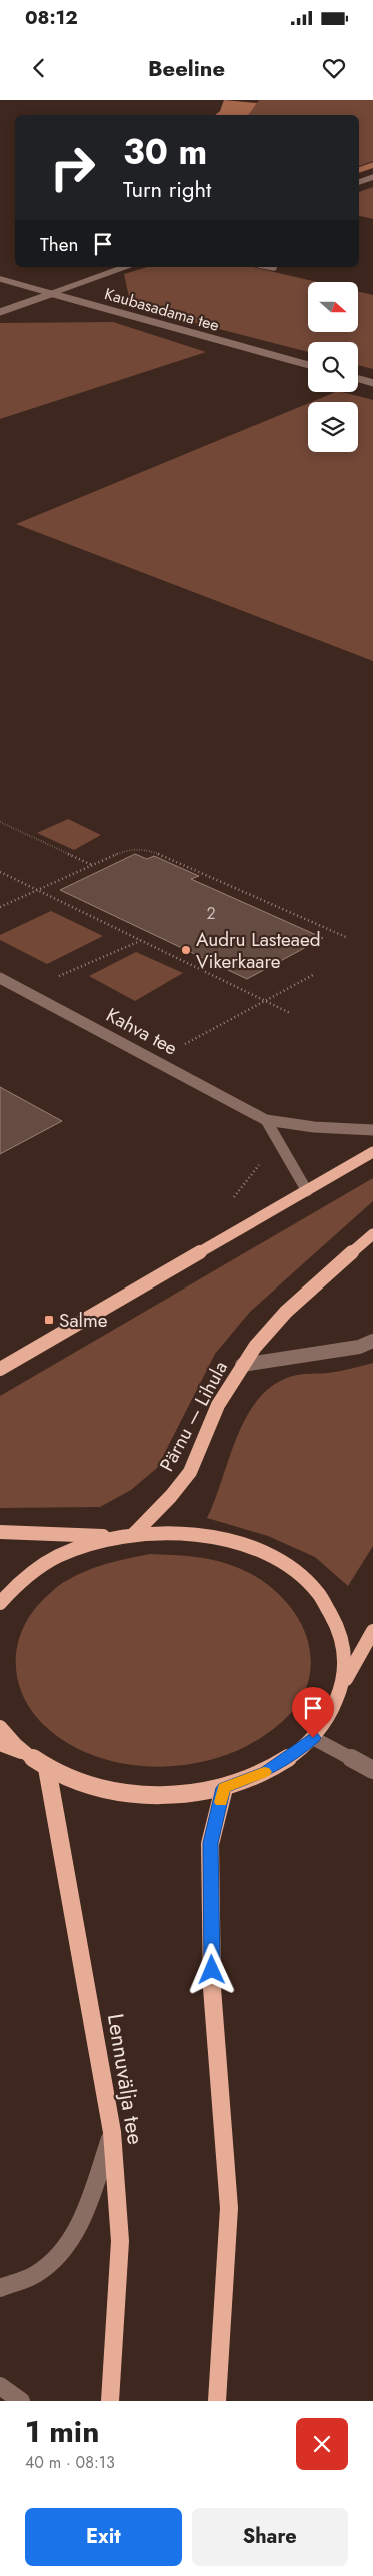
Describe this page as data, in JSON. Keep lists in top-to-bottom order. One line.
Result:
{"streets":{"main road":["Pärnu — Lihula","Lennuvälja tee"],"street":["Kaubasadama tee","Kahva tee"]},"places":{"other":["Audru Lasteaed Vikerkaare"],"transit":["Salme"]},"house_numbers":["2"],"north":"right","page":{"status":"08:12","header":"Beeline","turn":["30 m","Turn right"],"then":"Then","heading":["1 min","40 m · 08:13"],"buttons":["Exit","Share"]}}
